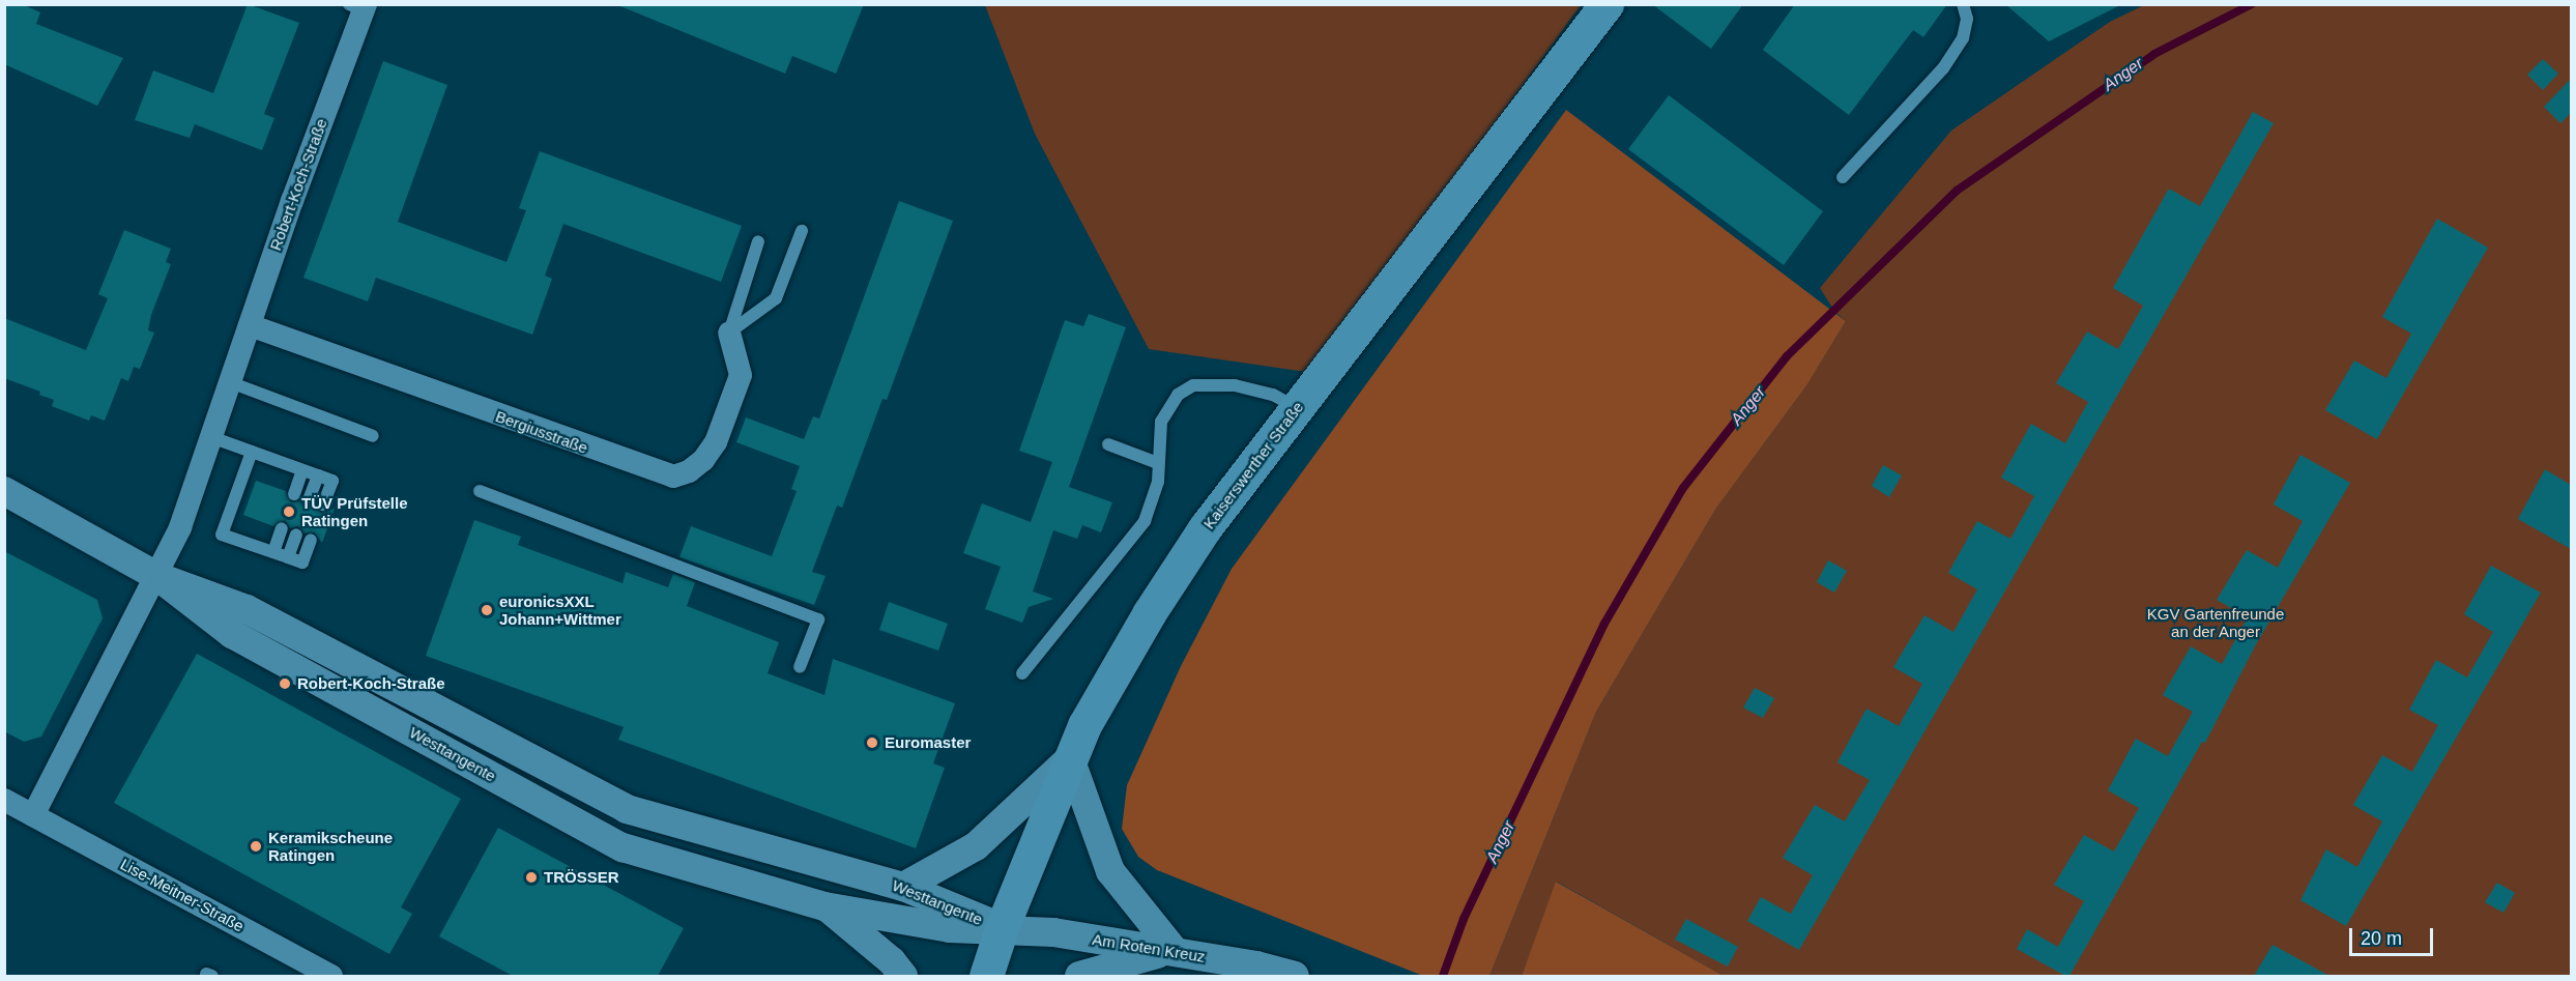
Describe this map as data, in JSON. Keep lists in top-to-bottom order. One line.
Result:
{"streets":{"main road":["Kaiserswerther Straße"],"street":["Robert-Koch-Straße","Bergiusstraße","Westtangente","Lise-Meitner-Straße","Am Roten Kreuz"]},"crossings":[["Robert-Koch-Straße","Bergiusstraße"],["Robert-Koch-Straße","Westtangente"],["Kaiserswerther Straße","Westtangente"],["Kaiserswerther Straße","Am Roten Kreuz"],["Westtangente","Am Roten Kreuz"]],"water":["Anger"],"parks":["KGV Gartenfreunde an der Anger"],"places":["TÜV Prüfstelle Ratingen","euronicsXXL Johann+Wittmer","Robert-Koch-Straße","Euromaster","Keramikscheune Ratingen","TRÖSSER"],"scale_bar":"20 m"}
